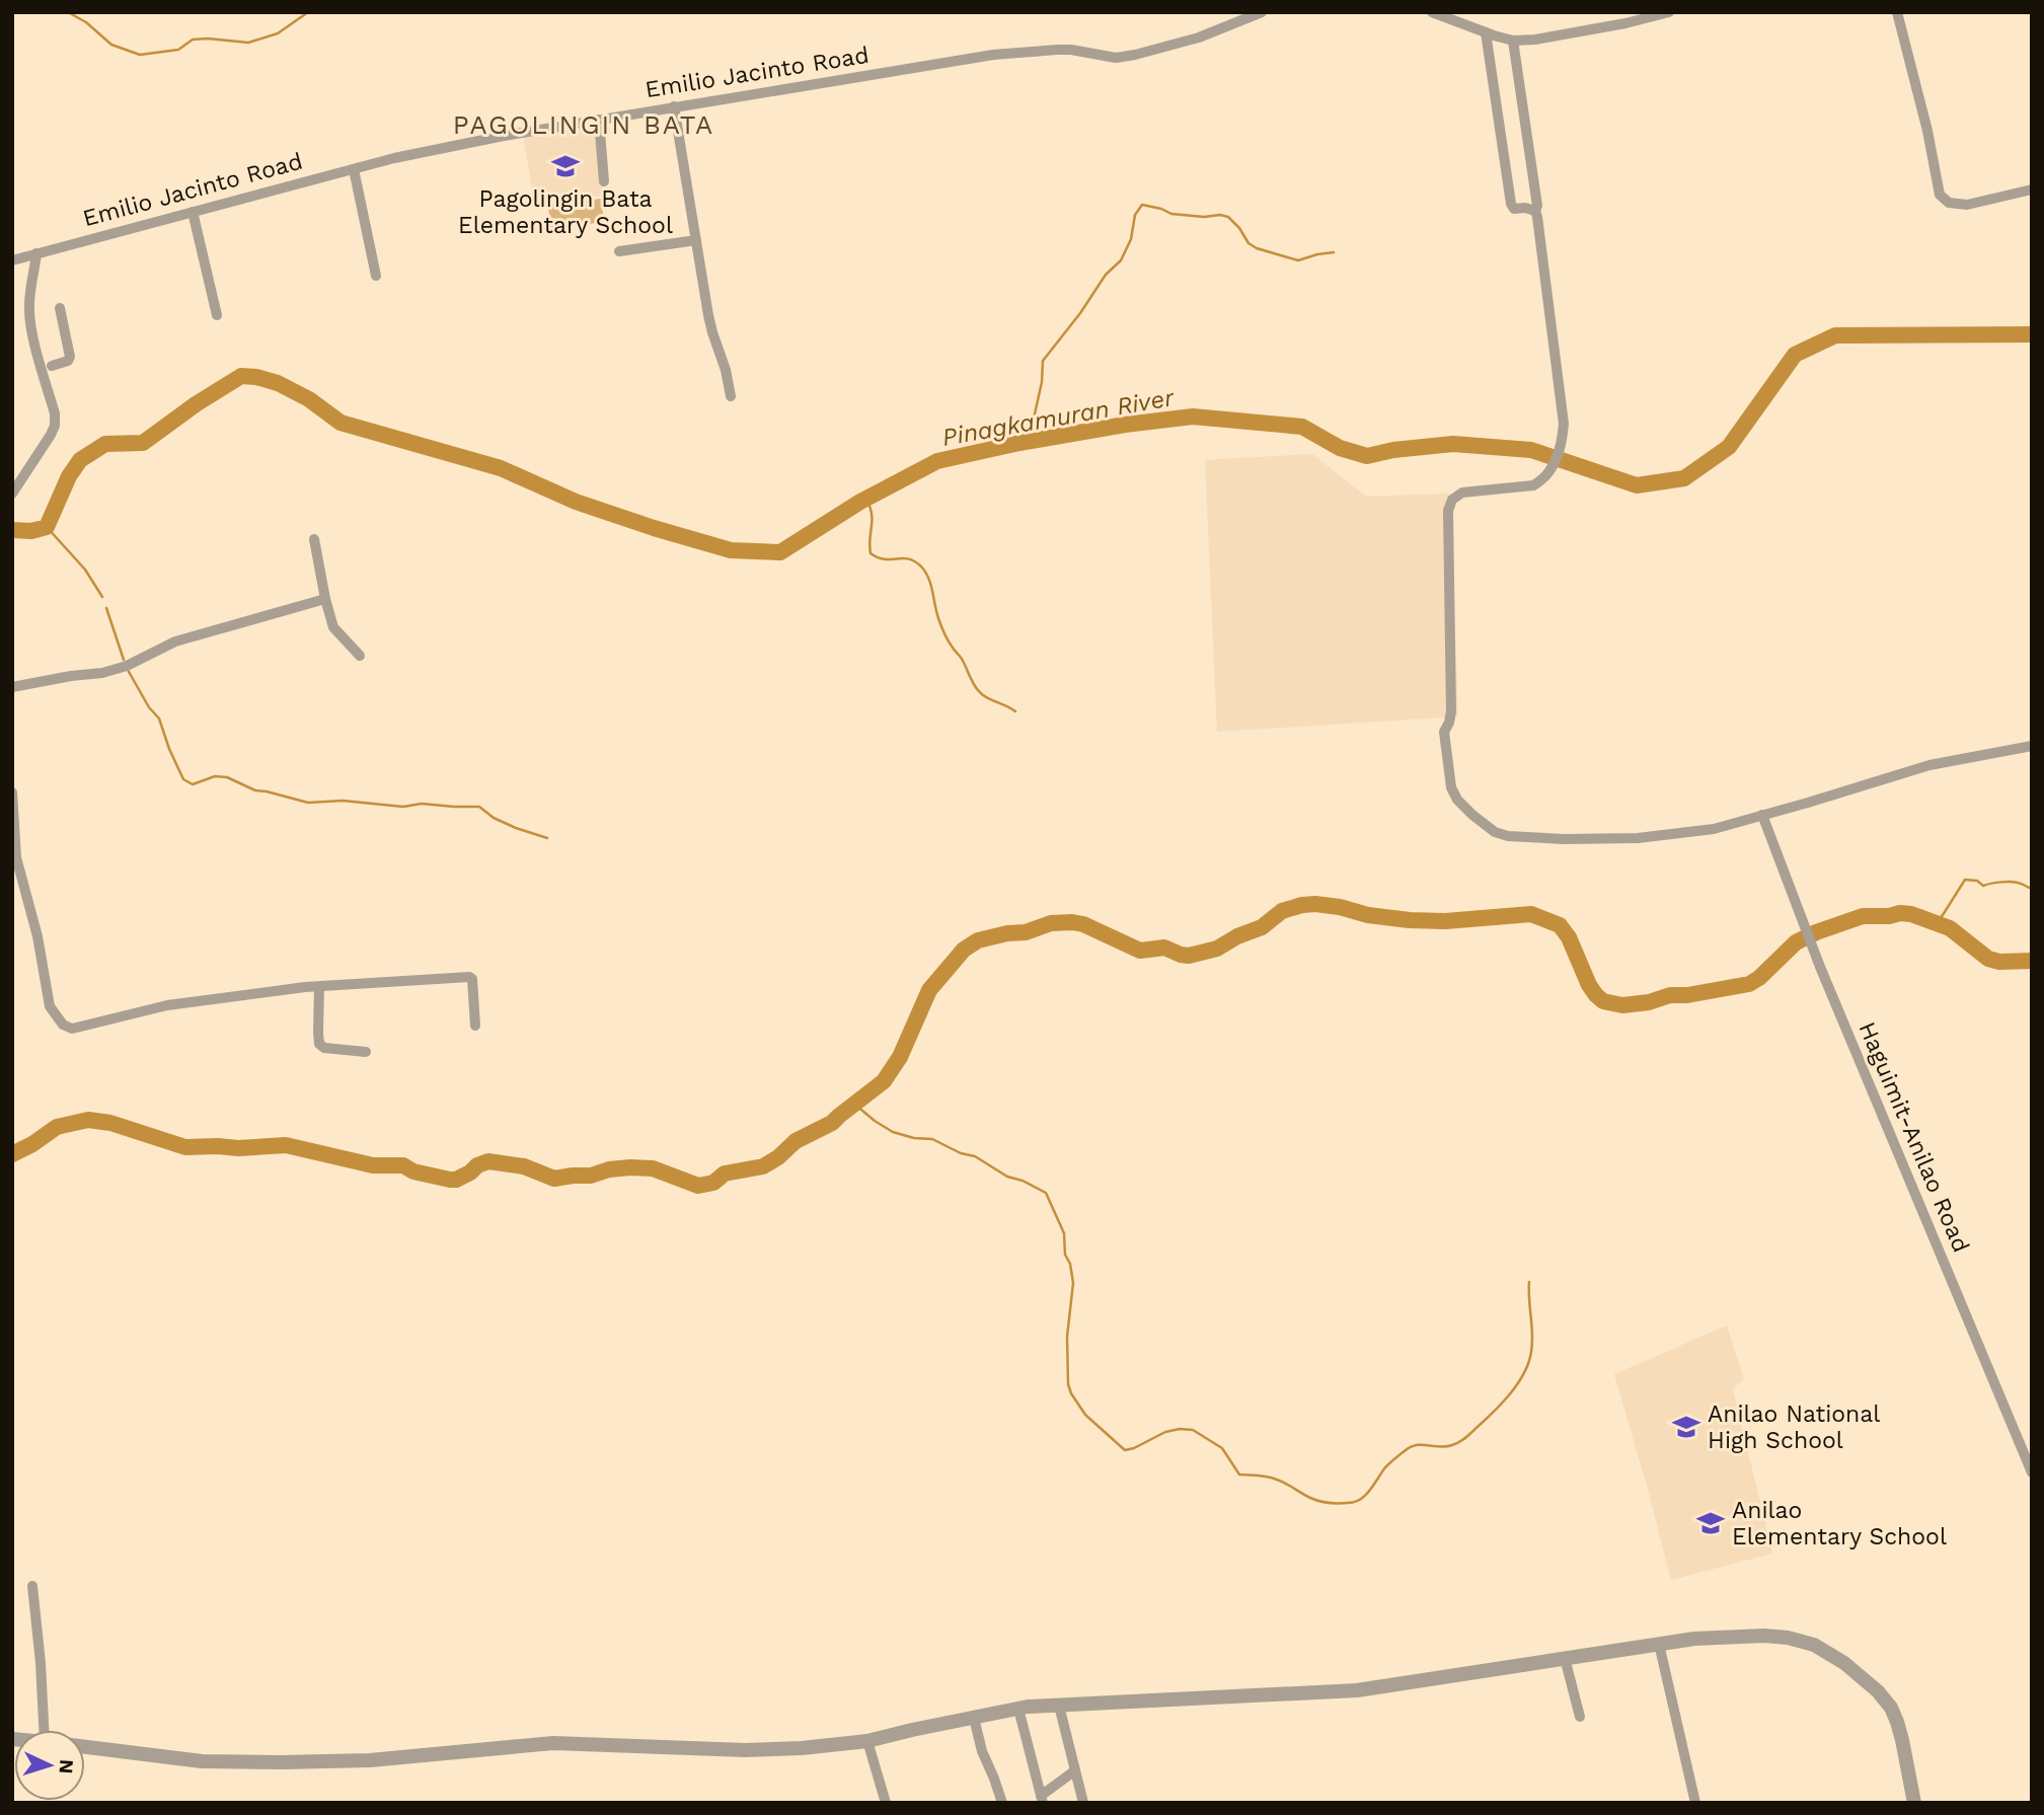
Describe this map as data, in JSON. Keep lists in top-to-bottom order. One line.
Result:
{"streets":{"street":["Emilio Jacinto Road","Haguimit-Anilao Road"]},"districts":["PAGOLINGIN BATA"],"water":["Pinagkamuran River"],"places":{"school or university":["Pagolingin Bata Elementary School","Anilao National High School","Anilao Elementary School"]},"north":"right"}
